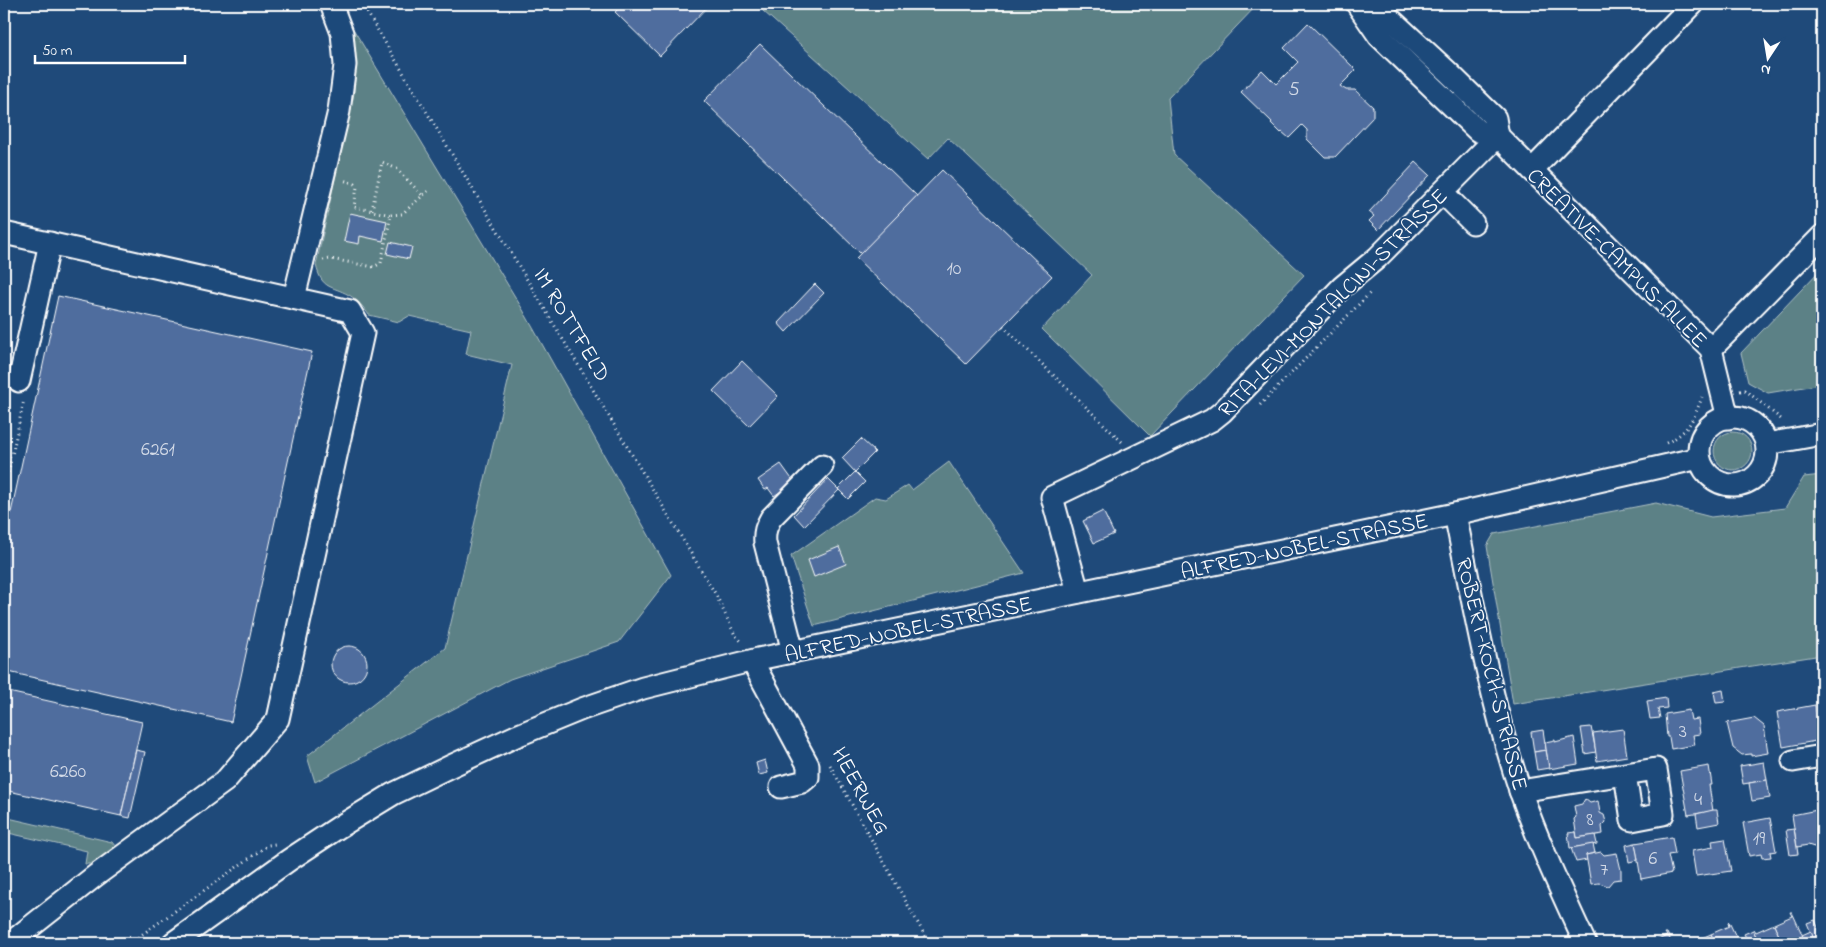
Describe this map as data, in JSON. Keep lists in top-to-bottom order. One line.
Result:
{"streets":{"street":["CREATIVE-CAMPUS-ALLEE","RITA-LEVI-MONTALCINI-STRASSE","ALFRED-NOBEL-STRASSE","ROBERT-KOCH-STRASSE"],"path":["IM ROTTFELD","HEERWEG"]},"crossings":[["CREATIVE-CAMPUS-ALLEE","RITA-LEVI-MONTALCINI-STRASSE"],["CREATIVE-CAMPUS-ALLEE","ALFRED-NOBEL-STRASSE"],["RITA-LEVI-MONTALCINI-STRASSE","ALFRED-NOBEL-STRASSE"],["IM ROTTFELD","ALFRED-NOBEL-STRASSE"],["ALFRED-NOBEL-STRASSE","ROBERT-KOCH-STRASSE"]],"house_numbers":["5","10","6261","3","6260","4","8","19","6","7"],"scale_bar":"50 m","north":"bottom"}
